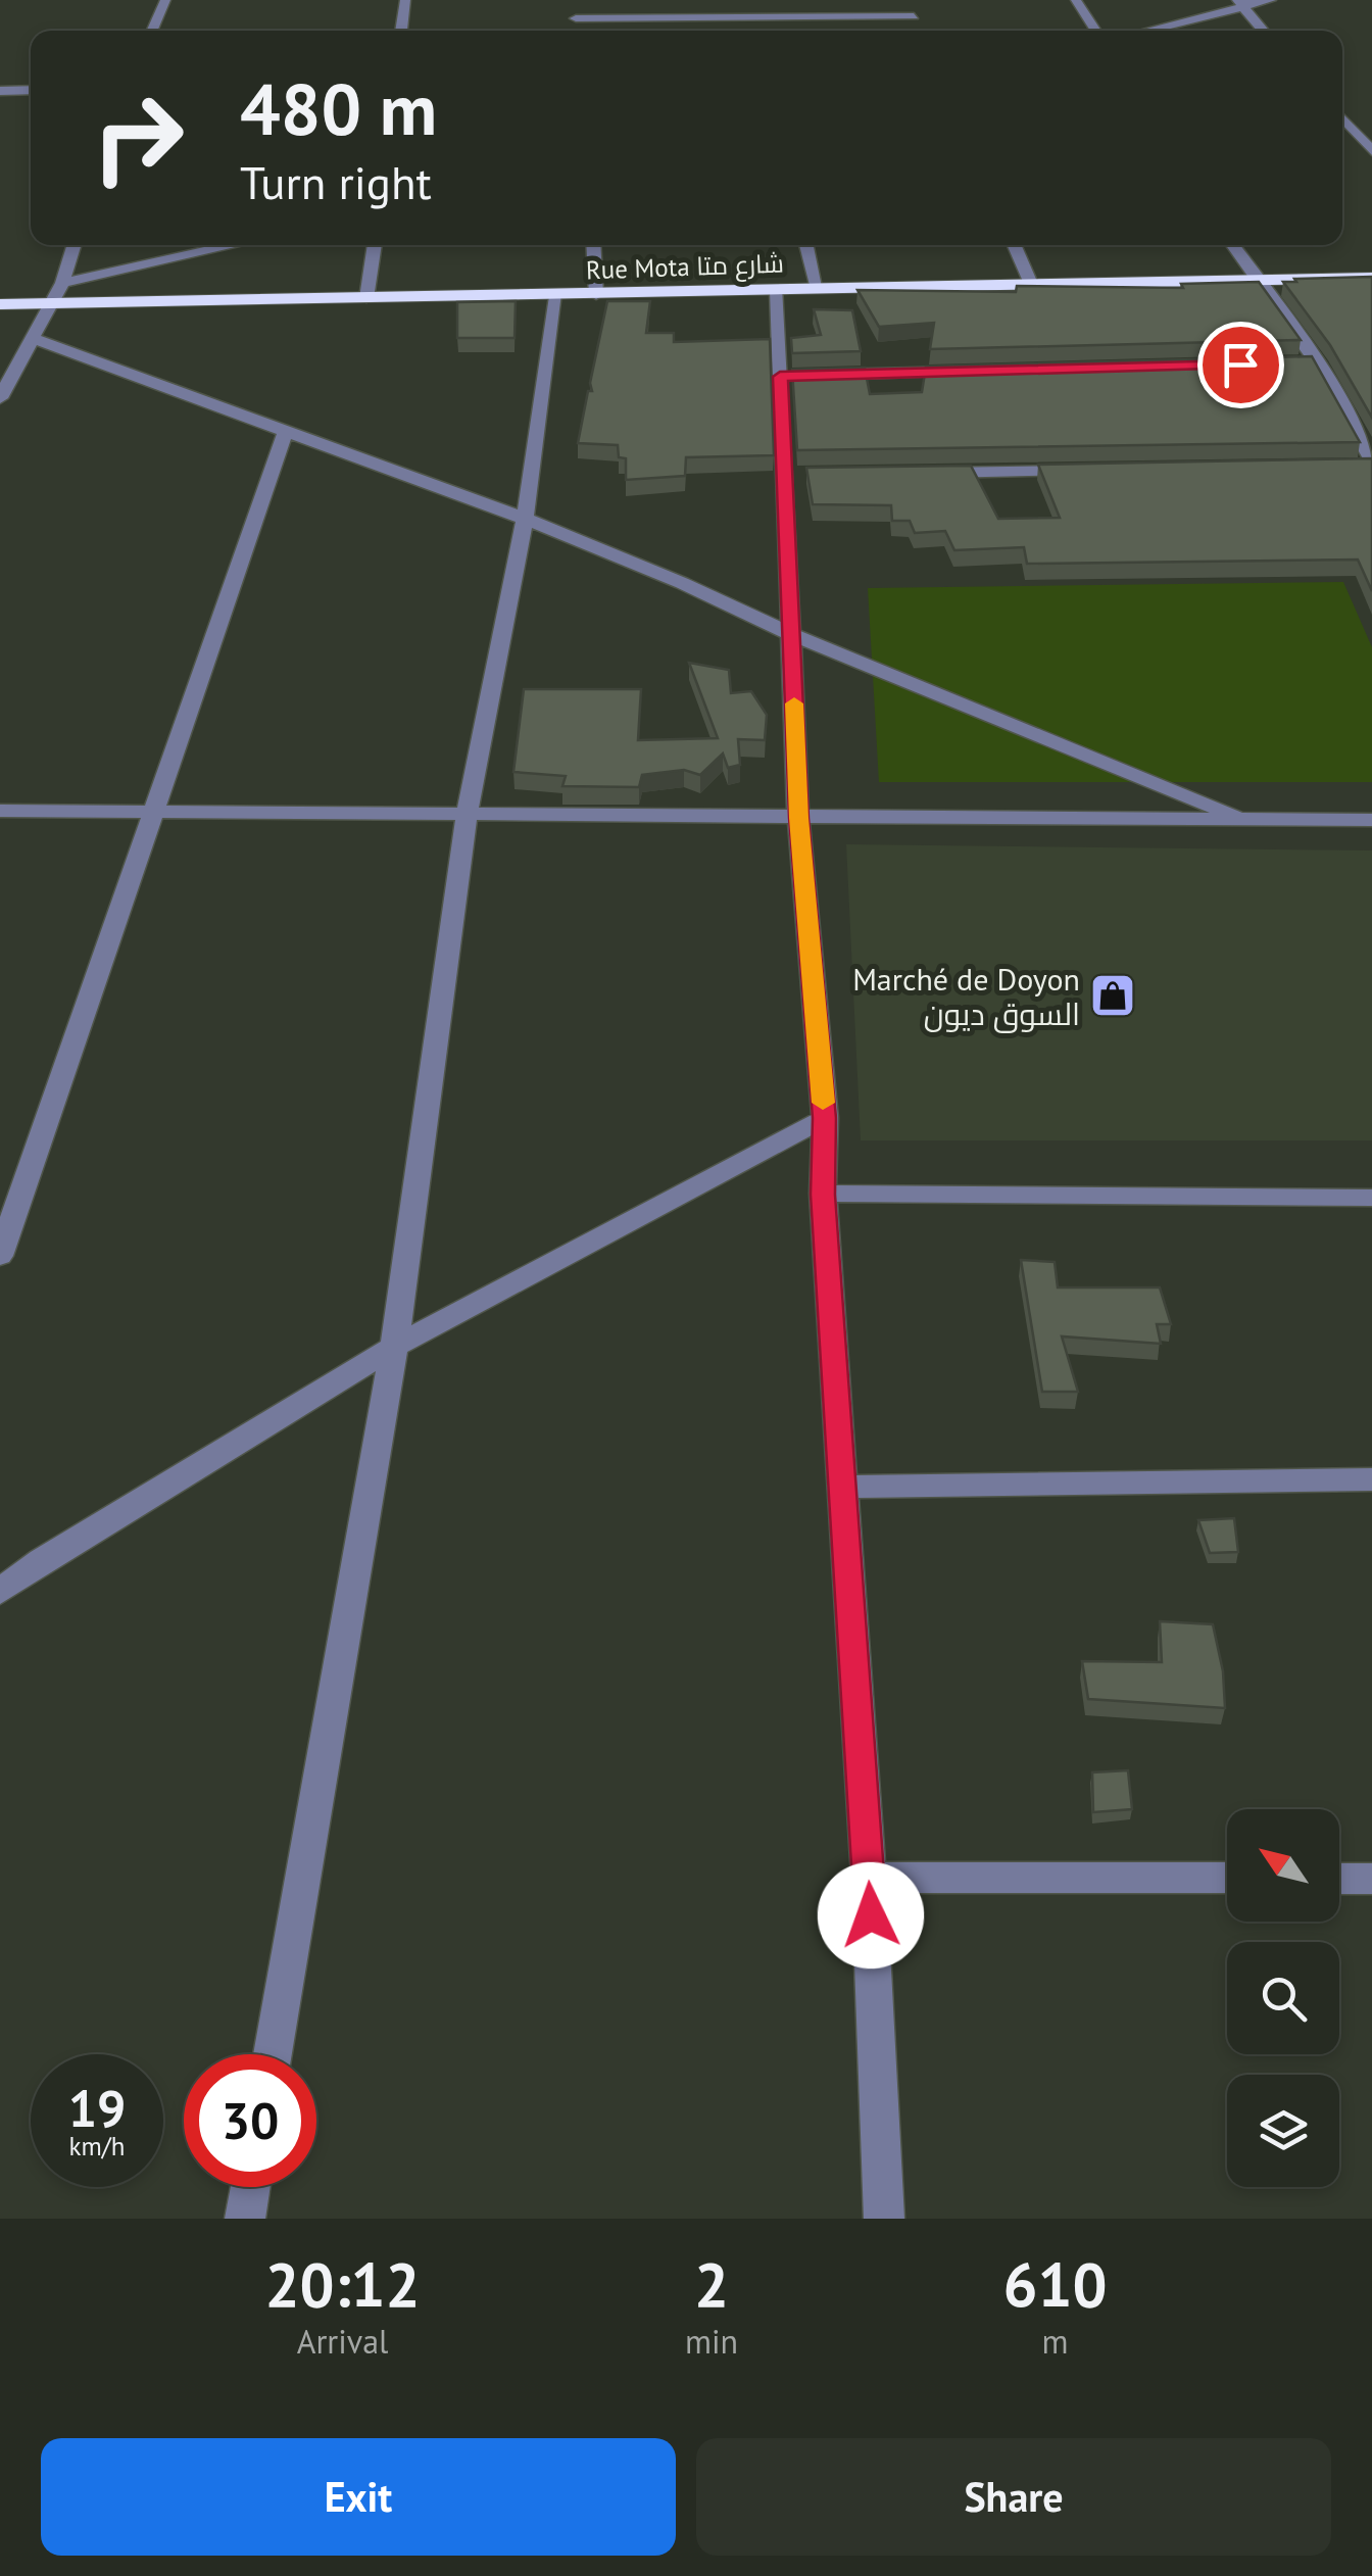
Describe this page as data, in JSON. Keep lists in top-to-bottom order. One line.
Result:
{"streets":{"highway":["Rue Mota شارع متا"]},"places":{"shop":["Marché de Doyon السوق ديون"]},"north":"top left","page":{"turn":["480 m","Turn right"],"speed":"19 km/h","limit":"30","eta":["20:12","Arrival","2","min","610","m"],"buttons":["Exit","Share"]}}
